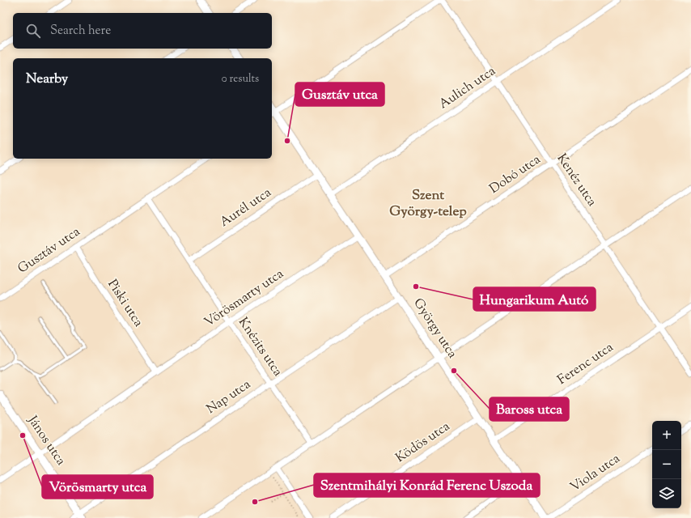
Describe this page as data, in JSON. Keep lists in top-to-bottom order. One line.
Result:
{"streets":{"street":["Aulich utca","Dobó utca","Kenéz utca","Aurél utca","Gusztáv utca","Vörösmarty utca","Piski utca","György utca","Knézits utca","Ferenc utca","Nap utca","János utca","Ködös utca","Viola utca"]},"crossings":[["Aulich utca","Kenéz utca"],["Aulich utca","György utca"],["Dobó utca","Kenéz utca"],["Dobó utca","György utca"],["Kenéz utca","Ferenc utca"],["Aurél utca","György utca"],["Aurél utca","Knézits utca"],["Gusztáv utca","Piski utca"],["Gusztáv utca","Knézits utca"],["Vörösmarty utca","Piski utca"],["Vörösmarty utca","György utca"],["Vörösmarty utca","Knézits utca"],["Vörösmarty utca","János utca"],["György utca","Ferenc utca"],["György utca","Nap utca"],["György utca","Ködös utca"],["Knézits utca","Nap utca"],["Nap utca","János utca"]],"districts":["Szent György-telep"],"places":["Gusztáv utca","Hungarikum Autó","Baross utca","Vörösmarty utca","Szentmihályi Konrád Ferenc Uszoda"],"page":{"search":"Search here","heading":["Nearby","0 results"],"map_buttons":["+","−"]}}
